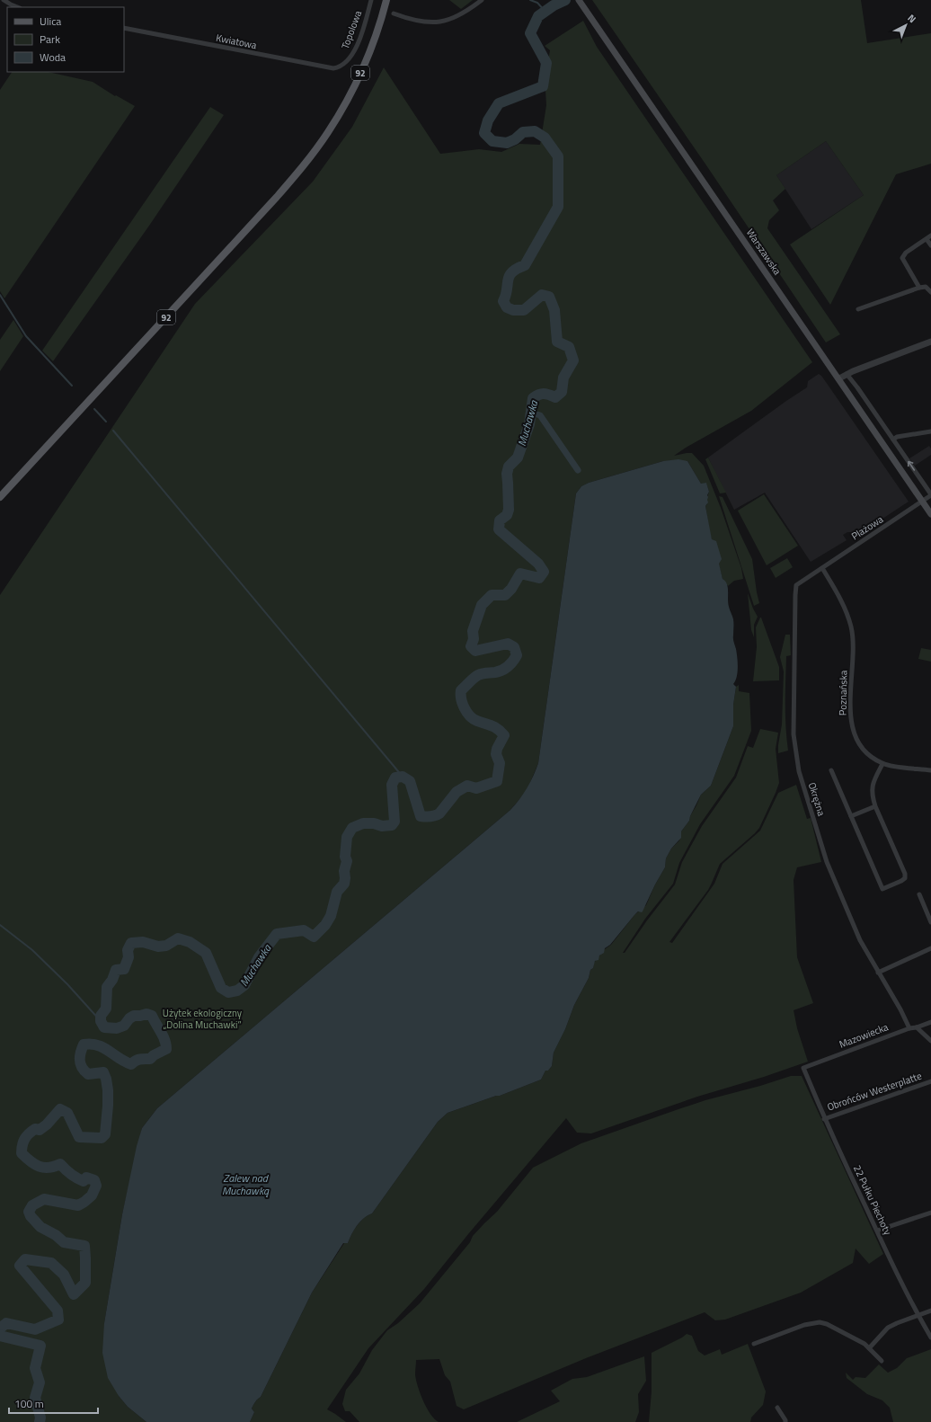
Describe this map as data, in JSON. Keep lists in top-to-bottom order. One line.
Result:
{"streets":{"main road":["92","Warszawska"],"street":["Topolowa","Kwiatowa","Plażowa","Poznańska","Okrężna","Mazowiecka","Obrońców Westerplatte","22 Pułku Piechoty"]},"crossings":[["Topolowa","Kwiatowa"],["Warszawska","Plażowa"],["Plażowa","Poznańska"],["Plażowa","Okrężna"],["Poznańska","Okrężna"],["Okrężna","Mazowiecka"],["Mazowiecka","22 Pułku Piechoty"],["Obrońców Westerplatte","22 Pułku Piechoty"]],"water":["Muchawka","Zalew nad Muchawką"],"parks":["Użytek ekologiczny „Dolina Muchawki”"],"legend":["Ulica","Park","Woda"],"scale_bar":"100 m","north":"top right"}
